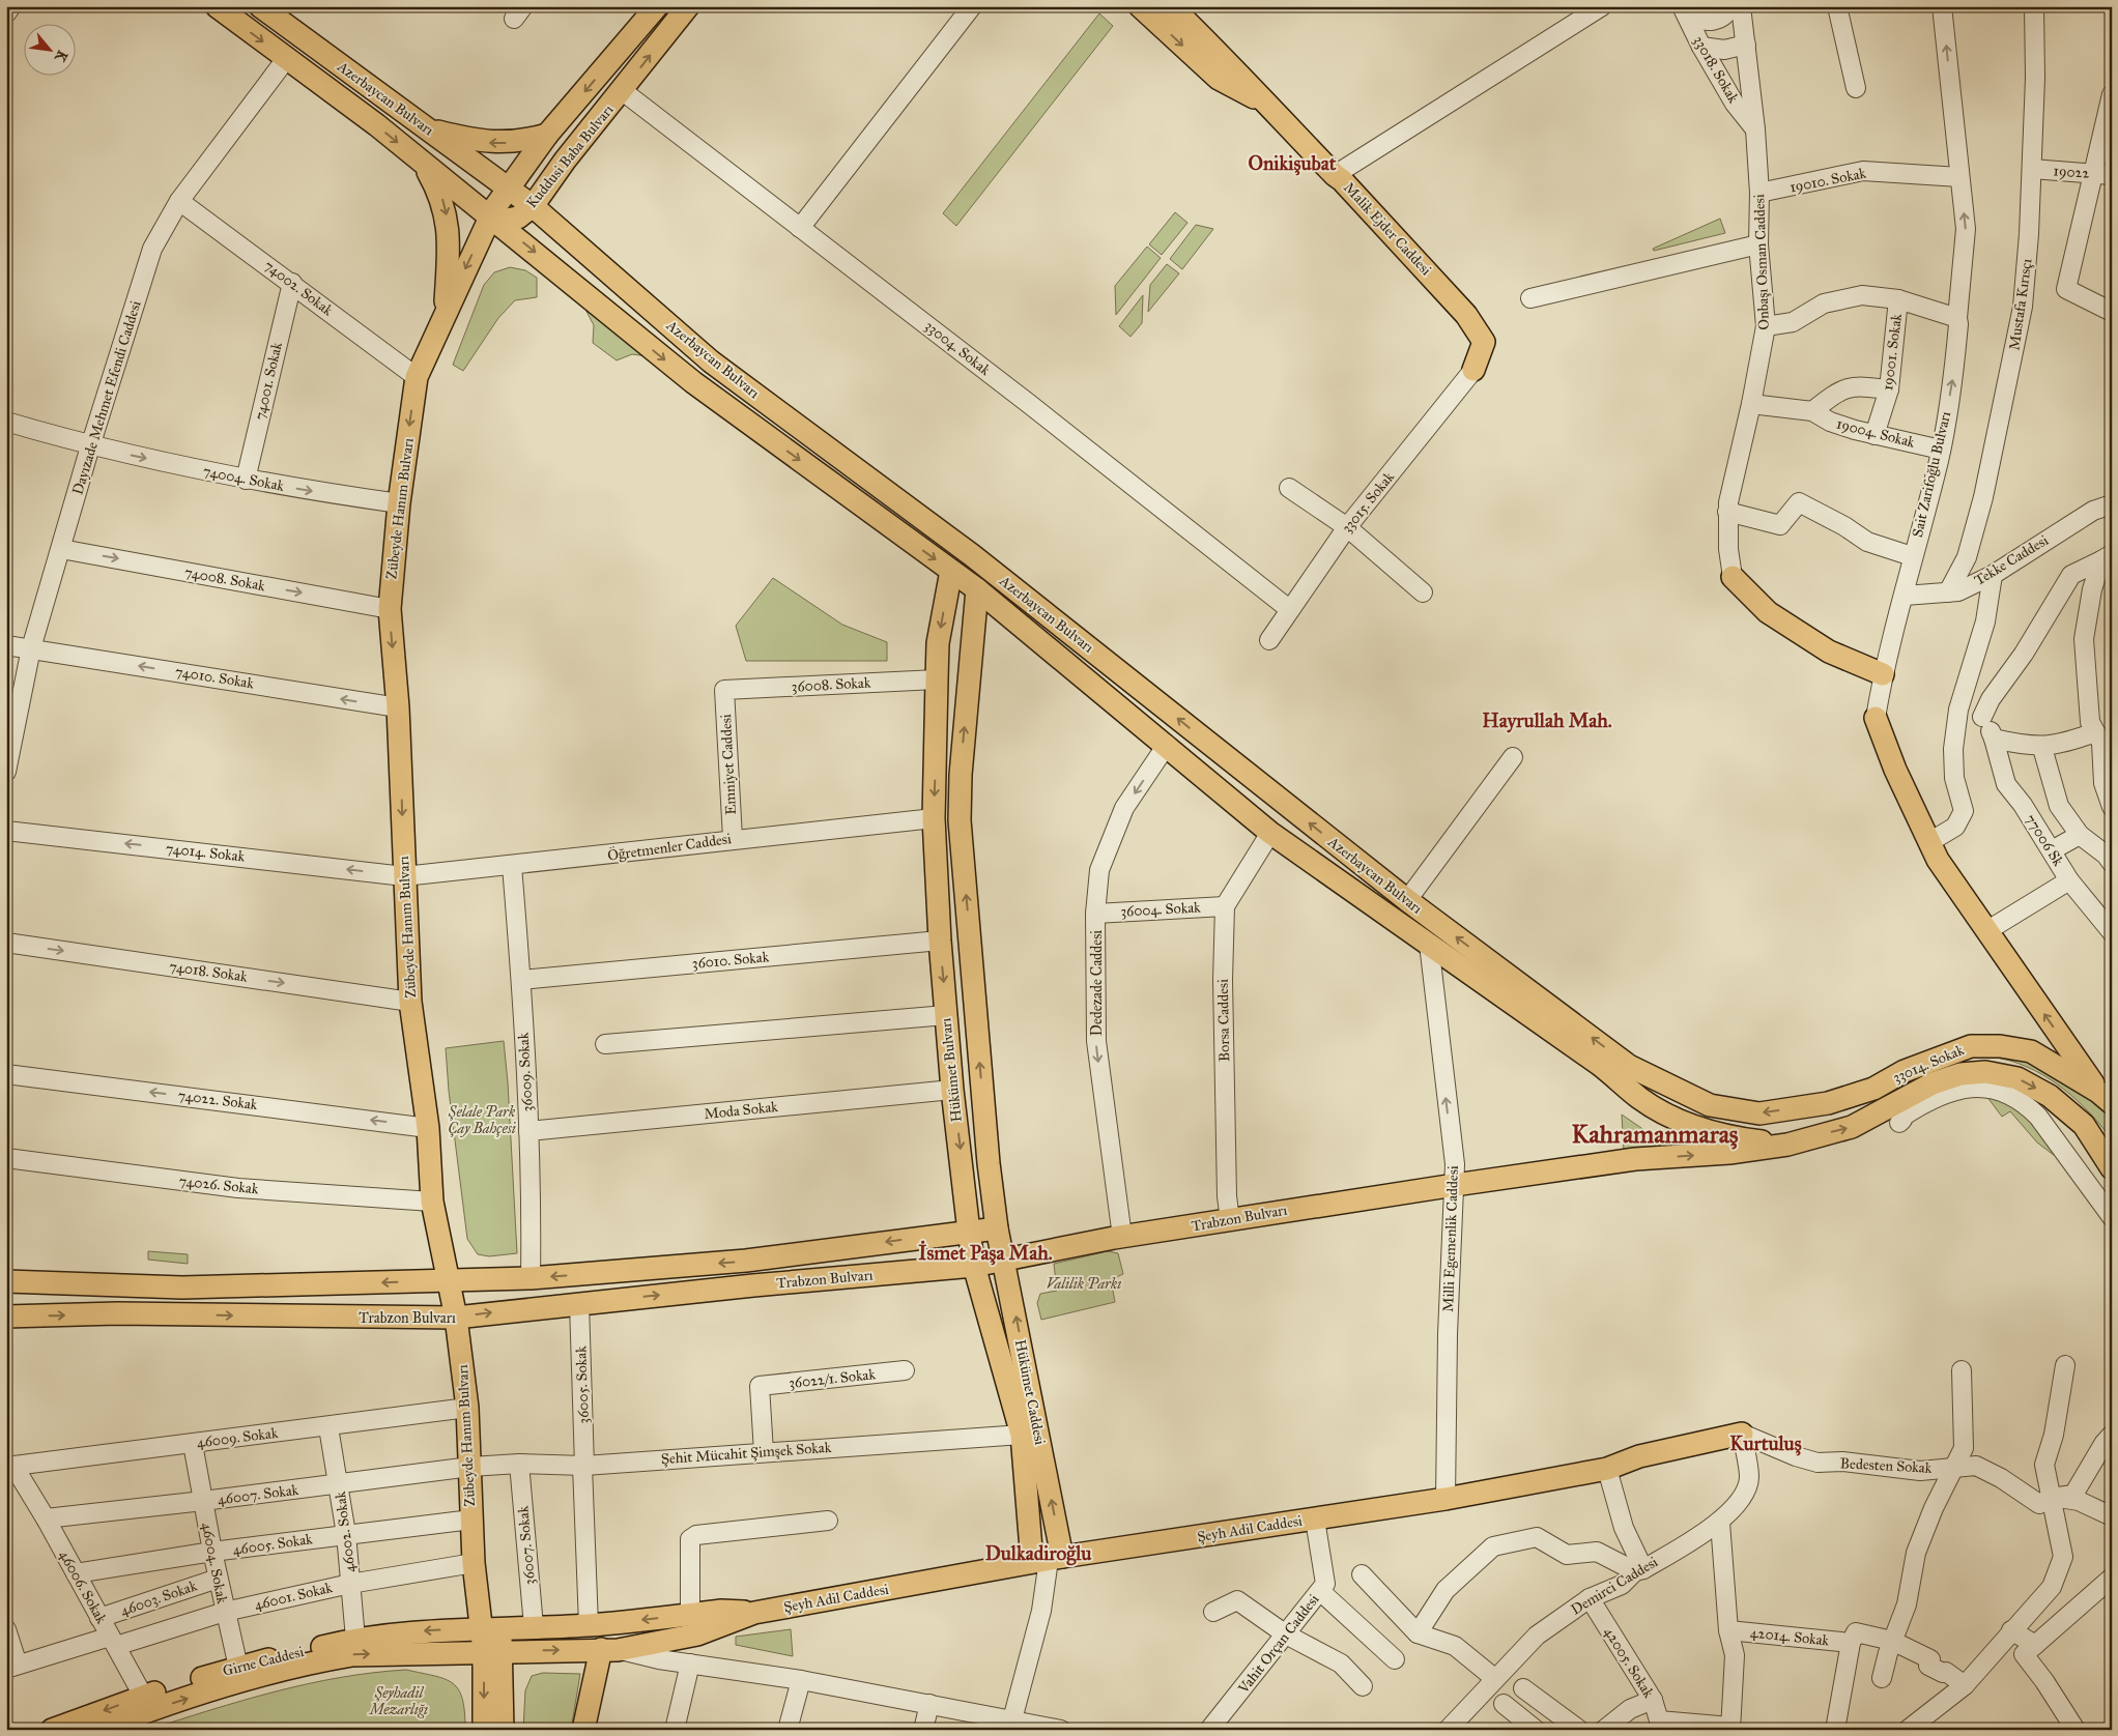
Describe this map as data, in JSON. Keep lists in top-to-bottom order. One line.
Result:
{"streets":{"main road":["Azerbaycan Bulvarı","Kuddusi Baba Bulvarı","Malik Ejder Caddesi","Sait Zarifoğlu Bulvarı","Zübeyde Hanım Bulvarı","33014. Sokak","Hükümet Bulvarı","Trabzon Bulvarı","Hükümet Caddesi","Şeyh Adil Caddesi","Girne Caddesi"],"street":["33018. Sokak","19022","19010. Sokak","Onbaşı Osman Caddesi","74002. Sokak","Mustafa Kırısçı","33004. Sokak","19001. Sokak","74001. Sokak","Dayızade Mehmet Efendi Caddesi","19004. Sokak","74004. Sokak","33015. Sokak","Tekke Caddesi","74008. Sokak","74010. Sokak","36008. Sokak","Emniyet Caddesi","77006 Sk","Öğretmenler Caddesi","74014. Sokak","36004. Sokak","36010. Sokak","74018. Sokak","Dedezade Caddesi","Borsa Caddesi","36009. Sokak","74022. Sokak","Moda Sokak","74026. Sokak","Milli Egemenlik Caddesi","36022/1. Sokak","36005. Sokak","46009. Sokak","Şehit Mücahit Şimşek Sokak","Bedesten Sokak","46007. Sokak","46002. Sokak","46005. Sokak","36007. Sokak","46004. Sokak","Demirci Caddesi","46006. Sokak","46001. Sokak","46003. Sokak","42014. Sokak","Vahit Orçan Caddesi","42005. Sokak"]},"crossings":[["33018. Sokak","Onbaşı Osman Caddesi"],["Azerbaycan Bulvarı","Kuddusi Baba Bulvarı"],["Azerbaycan Bulvarı","Dayızade Mehmet Efendi Caddesi"],["Azerbaycan Bulvarı","Zübeyde Hanım Bulvarı"],["Azerbaycan Bulvarı","Dedezade Caddesi"],["Azerbaycan Bulvarı","33014. Sokak"],["Azerbaycan Bulvarı","Hükümet Bulvarı"],["Azerbaycan Bulvarı","Trabzon Bulvarı"],["Azerbaycan Bulvarı","Milli Egemenlik Caddesi"],["Kuddusi Baba Bulvarı","33004. Sokak"],["Kuddusi Baba Bulvarı","Zübeyde Hanım Bulvarı"],["19022","Mustafa Kırısçı"],["19010. Sokak","Onbaşı Osman Caddesi"],["19010. Sokak","Sait Zarifoğlu Bulvarı"],["Malik Ejder Caddesi","33015. Sokak"],["74002. Sokak","74001. Sokak"],["74002. Sokak","Dayızade Mehmet Efendi Caddesi"],["74002. Sokak","Zübeyde Hanım Bulvarı"],["Mustafa Kırısçı","Tekke Caddesi"],["33004. Sokak","33015. Sokak"],["19001. Sokak","19004. Sokak"],["74001. Sokak","74004. Sokak"],["Dayızade Mehmet Efendi Caddesi","74004. Sokak"],["Dayızade Mehmet Efendi Caddesi","74008. Sokak"],["Dayızade Mehmet Efendi Caddesi","74010. Sokak"],["19004. Sokak","Sait Zarifoğlu Bulvarı"],["Sait Zarifoğlu Bulvarı","Tekke Caddesi"],["Sait Zarifoğlu Bulvarı","33014. Sokak"],["74004. Sokak","Zübeyde Hanım Bulvarı"],["Zübeyde Hanım Bulvarı","74008. Sokak"],["Zübeyde Hanım Bulvarı","74010. Sokak"],["Zübeyde Hanım Bulvarı","Öğretmenler Caddesi"],["Zübeyde Hanım Bulvarı","74014. Sokak"],["Zübeyde Hanım Bulvarı","74018. Sokak"],["Zübeyde Hanım Bulvarı","74022. Sokak"],["Zübeyde Hanım Bulvarı","74026. Sokak"],["Zübeyde Hanım Bulvarı","Trabzon Bulvarı"],["Zübeyde Hanım Bulvarı","46009. Sokak"],["Zübeyde Hanım Bulvarı","Şehit Mücahit Şimşek Sokak"],["Zübeyde Hanım Bulvarı","46007. Sokak"],["Zübeyde Hanım Bulvarı","Şeyh Adil Caddesi"],["Zübeyde Hanım Bulvarı","46005. Sokak"],["Zübeyde Hanım Bulvarı","46001. Sokak"],["Zübeyde Hanım Bulvarı","Girne Caddesi"],["36008. Sokak","Emniyet Caddesi"],["36008. Sokak","Hükümet Bulvarı"],["Emniyet Caddesi","Öğretmenler Caddesi"],["Öğretmenler Caddesi","74014. Sokak"],["Öğretmenler Caddesi","Hükümet Bulvarı"],["Öğretmenler Caddesi","36009. Sokak"],["36004. Sokak","Dedezade Caddesi"],["36004. Sokak","Borsa Caddesi"],["36010. Sokak","Hükümet Bulvarı"],["36010. Sokak","36009. Sokak"],["Dedezade Caddesi","Trabzon Bulvarı"],["Borsa Caddesi","Trabzon Bulvarı"],["Hükümet Bulvarı","Moda Sokak"],["Hükümet Bulvarı","Trabzon Bulvarı"],["Hükümet Bulvarı","Hükümet Caddesi"],["Hükümet Bulvarı","Şehit Mücahit Şimşek Sokak"],["Hükümet Bulvarı","Şeyh Adil Caddesi"],["36009. Sokak","Moda Sokak"],["36009. Sokak","Trabzon Bulvarı"],["Trabzon Bulvarı","Milli Egemenlik Caddesi"],["Trabzon Bulvarı","36005. Sokak"],["Trabzon Bulvarı","Hükümet Caddesi"],["Milli Egemenlik Caddesi","Şeyh Adil Caddesi"],["36022/1. Sokak","Şehit Mücahit Şimşek Sokak"],["36005. Sokak","Şehit Mücahit Şimşek Sokak"],["36005. Sokak","Şeyh Adil Caddesi"],["Hükümet Caddesi","Şeyh Adil Caddesi"],["46009. Sokak","46002. Sokak"],["46009. Sokak","46004. Sokak"],["46009. Sokak","46006. Sokak"],["Şehit Mücahit Şimşek Sokak","46007. Sokak"],["Şehit Mücahit Şimşek Sokak","36007. Sokak"],["Bedesten Sokak","Şeyh Adil Caddesi"],["Bedesten Sokak","Demirci Caddesi"],["46007. Sokak","46002. Sokak"],["46007. Sokak","46004. Sokak"],["46007. Sokak","46006. Sokak"],["Şeyh Adil Caddesi","36007. Sokak"],["Şeyh Adil Caddesi","Demirci Caddesi"],["Şeyh Adil Caddesi","Vahit Orçan Caddesi"],["Şeyh Adil Caddesi","Girne Caddesi"],["46002. Sokak","46005. Sokak"],["46002. Sokak","46001. Sokak"],["46002. Sokak","Girne Caddesi"],["46005. Sokak","46004. Sokak"],["46005. Sokak","46006. Sokak"],["46004. Sokak","46001. Sokak"],["46004. Sokak","46003. Sokak"],["46004. Sokak","Girne Caddesi"],["Demirci Caddesi","42005. Sokak"],["46006. Sokak","46001. Sokak"],["46006. Sokak","46003. Sokak"],["46006. Sokak","Girne Caddesi"]],"one_way":["Sait Zarifoğlu Bulvarı","74004. Sokak","74008. Sokak","74010. Sokak","74014. Sokak","74018. Sokak","Dedezade Caddesi","74022. Sokak","Milli Egemenlik Caddesi","Hükümet Caddesi"],"districts":["Onikişubat","Hayrullah Mah.","Kahramanmaraş","İsmet Paşa Mah.","Kurtuluş","Dulkadiroğlu"],"parks":["Şelale Park Çay Bahçesi","Valilik Parkı","Şeyhadil Mezarlığı"],"north":"bottom right"}
